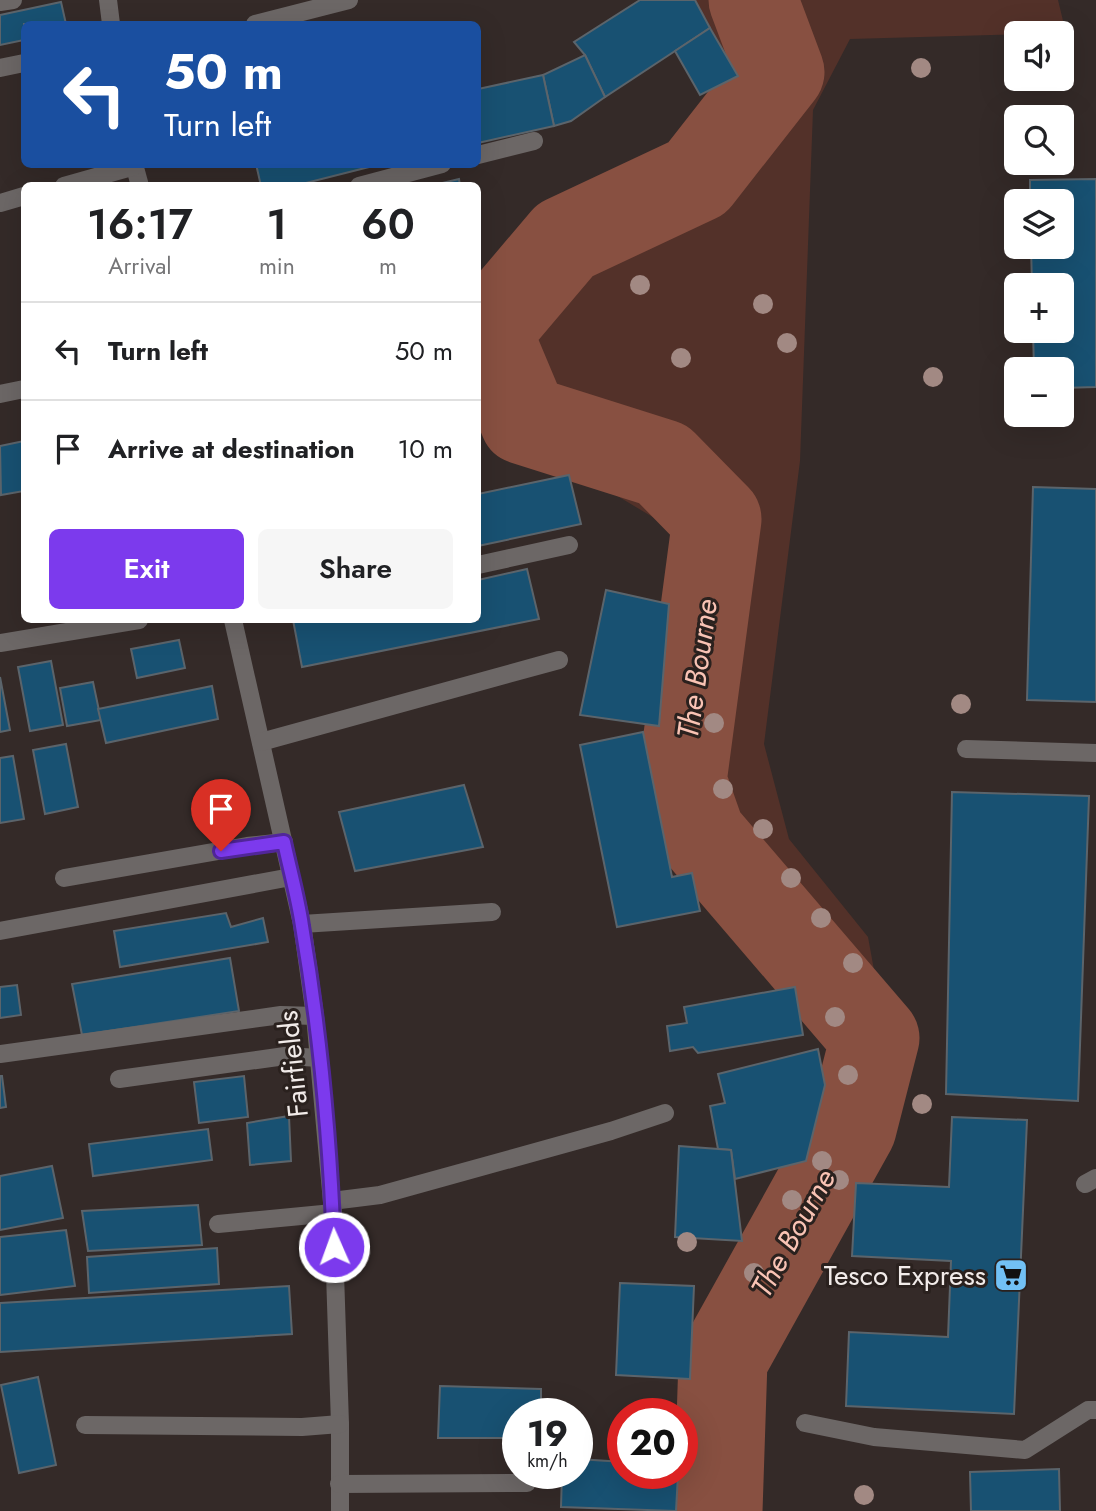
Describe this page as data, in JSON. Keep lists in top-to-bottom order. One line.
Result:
{"streets":{"lane":["Fairfields"]},"water":["The Bourne"],"places":{"supermarket":["Tesco Express"]},"page":{"map_buttons":["+","−"],"turn":["50 m","Turn left"],"eta":["16:17","Arrival","1","min","60","m"],"list":[{"name":"Turn left","value":"50 m"},{"name":"Arrive at destination","value":"10 m"}],"buttons":["Exit","Share"],"speed":"19 km/h","limit":"20"}}
